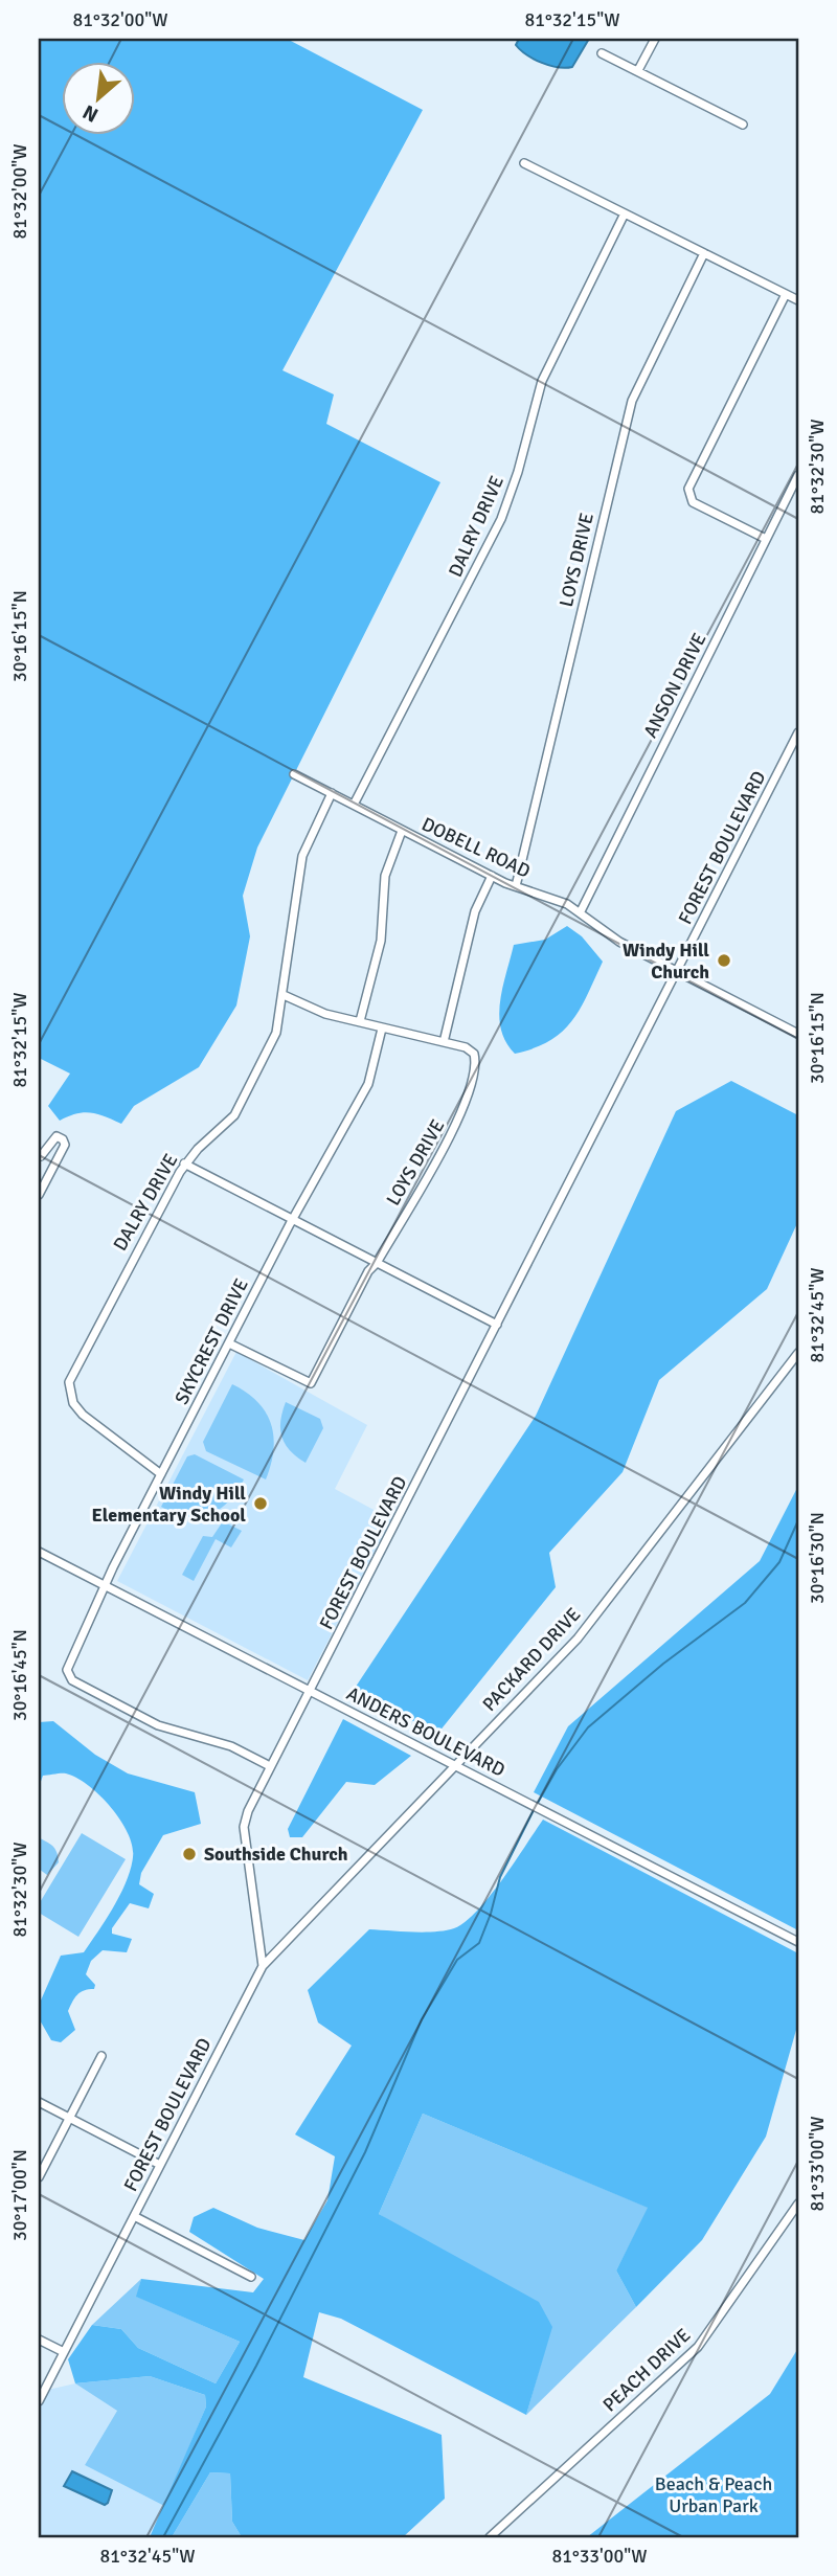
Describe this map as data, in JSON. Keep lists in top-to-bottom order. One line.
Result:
{"streets":{"street":["DALRY DRIVE","LOYS DRIVE","ANSON DRIVE","DOBELL ROAD","FOREST BOULEVARD","SKYCREST DRIVE","PACKARD DRIVE","ANDERS BOULEVARD","PEACH DRIVE"]},"crossings":[["DALRY DRIVE","DOBELL ROAD"],["DALRY DRIVE","SKYCREST DRIVE"],["LOYS DRIVE","DOBELL ROAD"],["LOYS DRIVE","SKYCREST DRIVE"],["ANSON DRIVE","DOBELL ROAD"],["DOBELL ROAD","FOREST BOULEVARD"],["FOREST BOULEVARD","SKYCREST DRIVE"],["FOREST BOULEVARD","PACKARD DRIVE"],["FOREST BOULEVARD","ANDERS BOULEVARD"],["SKYCREST DRIVE","ANDERS BOULEVARD"],["PACKARD DRIVE","ANDERS BOULEVARD"]],"parks":["Beach & Peach Urban Park"],"places":["Windy Hill Church","Windy Hill Elementary School","Southside Church"],"north":"bottom left","coordinates":["81°32'00\"W","81°32'15\"W","81°32'30\"W","30°16'15\"N","81°32'45\"W","30°16'30\"N","30°16'45\"N","81°33'00\"W","30°17'00\"N"]}
